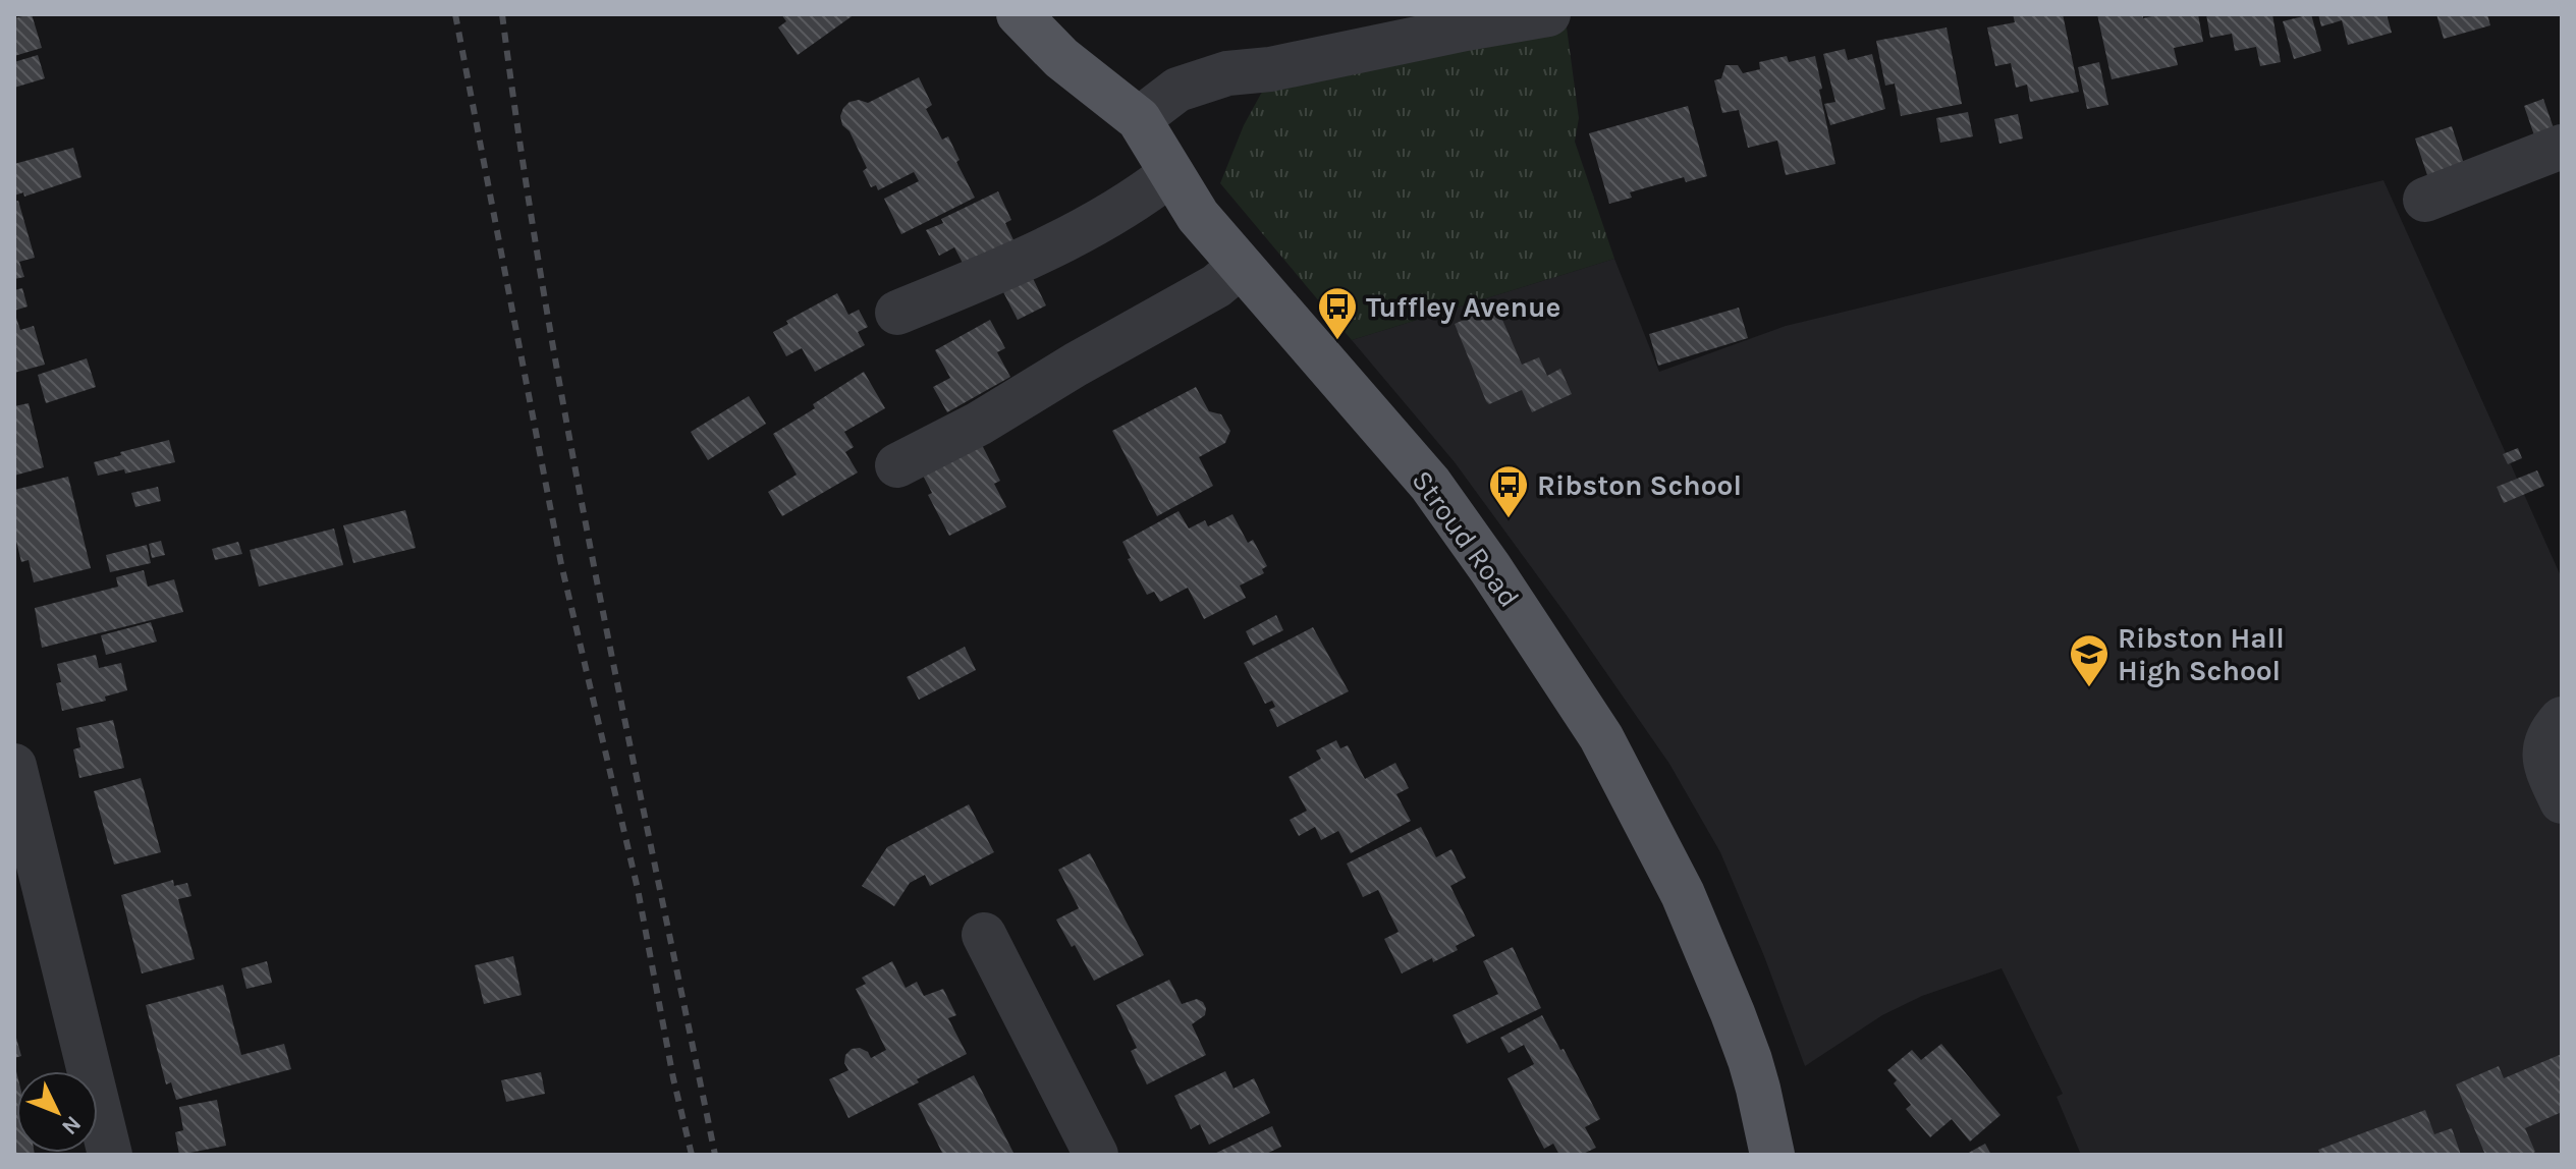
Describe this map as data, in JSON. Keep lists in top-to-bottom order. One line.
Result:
{"streets":{"main road":["Stroud Road"]},"places":{"bus stop":["Tuffley Avenue","Ribston School"],"school or university":["Ribston Hall High School"]},"north":"bottom right"}
